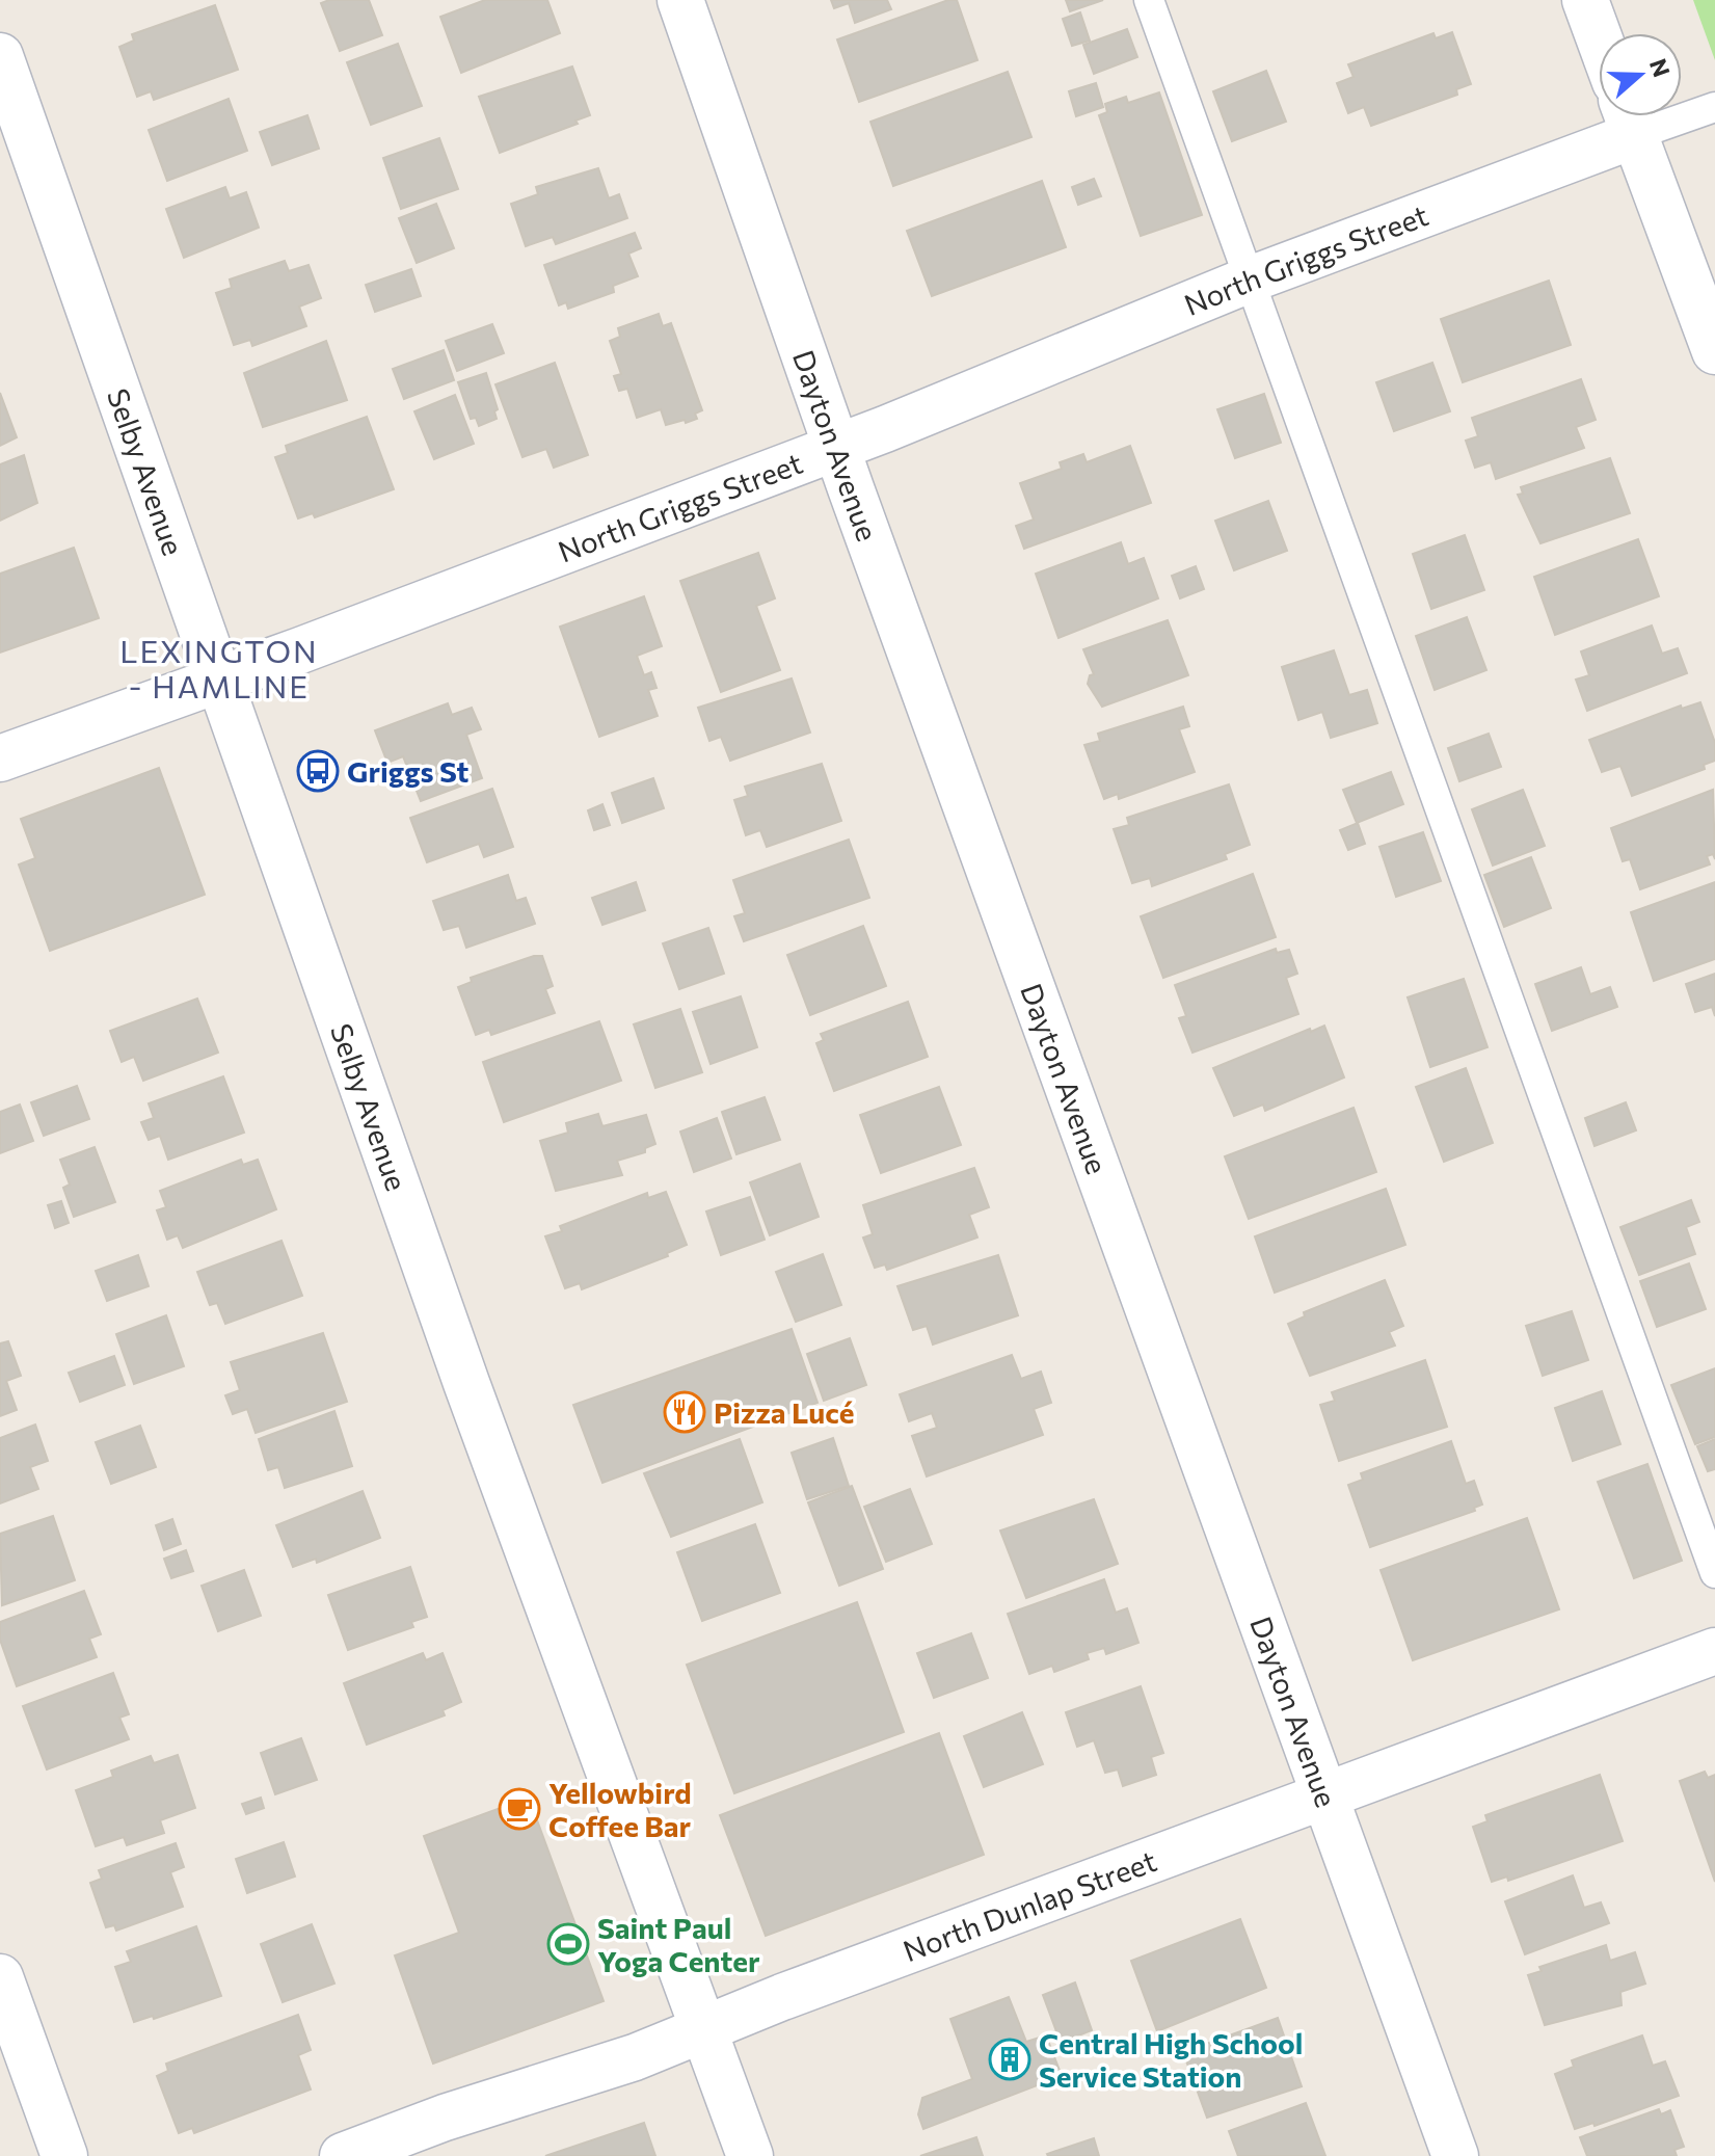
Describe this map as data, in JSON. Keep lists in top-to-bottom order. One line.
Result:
{"streets":{"street":["North Griggs Street","Dayton Avenue","Selby Avenue","North Dunlap Street"]},"crossings":[["North Griggs Street","Dayton Avenue"],["North Griggs Street","Selby Avenue"],["Dayton Avenue","North Dunlap Street"],["Selby Avenue","North Dunlap Street"]],"districts":["LEXINGTON - HAMLINE"],"places":{"bus stop":["Griggs St"],"restaurant":["Pizza Lucé"],"cafe":["Yellowbird Coffee Bar"],"sports":["Saint Paul Yoga Center"],"building":["Central High School Service Station"]},"north":"right"}
